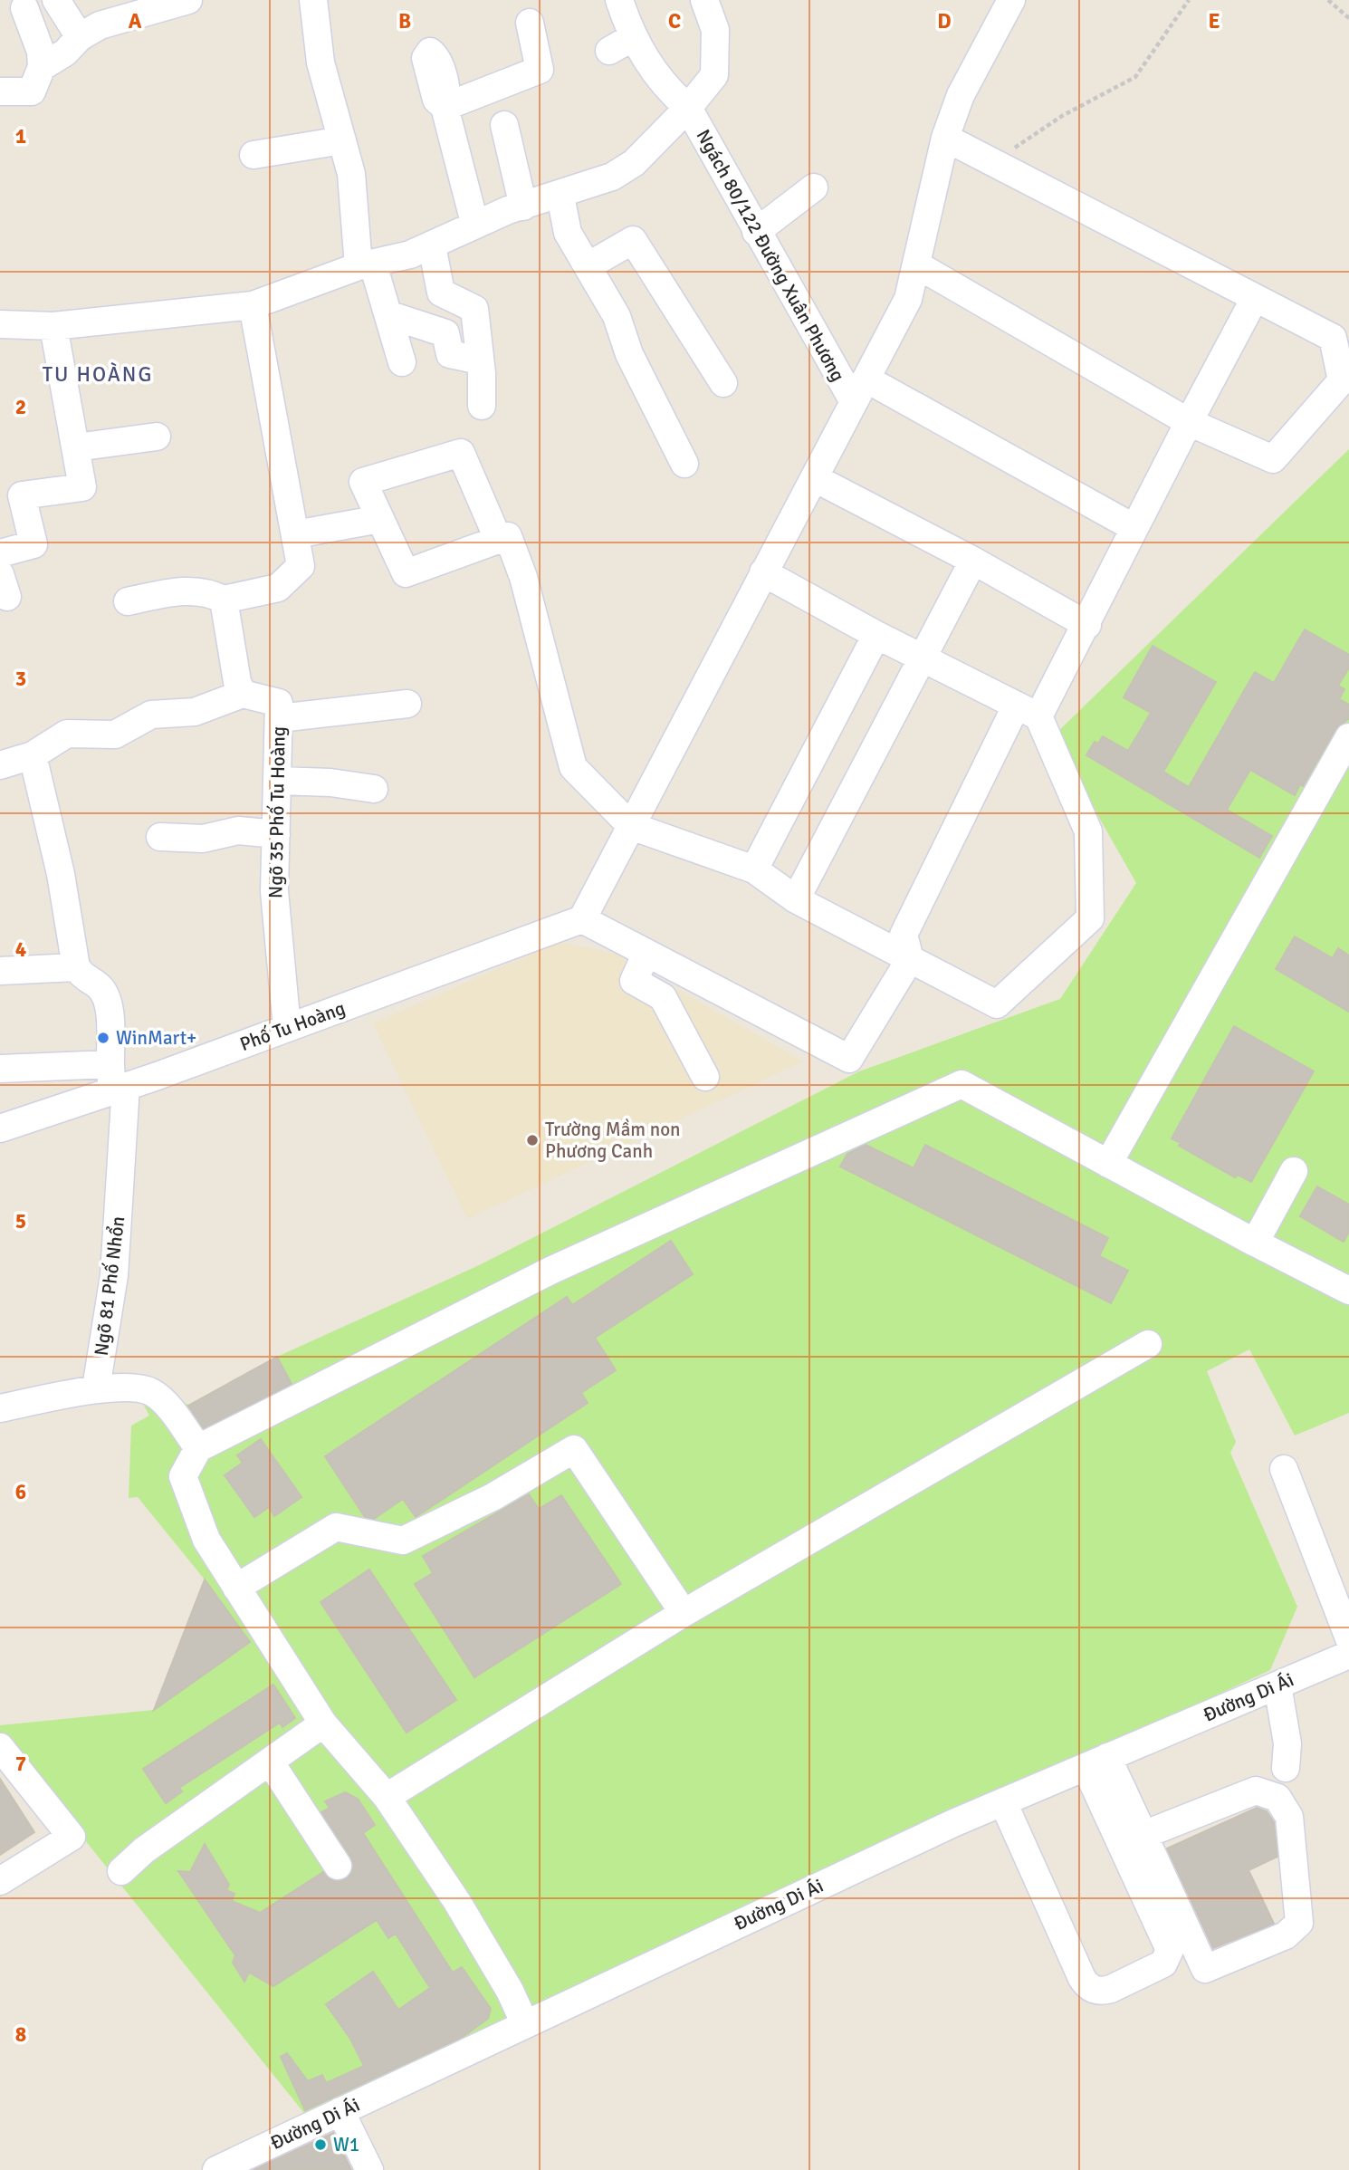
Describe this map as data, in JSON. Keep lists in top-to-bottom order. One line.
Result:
{"streets":{"street":["Ngách 80/122 Đường Xuân Phương","Ngõ 35 Phố Tu Hoàng","Phố Tu Hoàng","Ngõ 81 Phố Nhổn","Đường Di Ái"]},"crossings":[["Ngõ 35 Phố Tu Hoàng","Phố Tu Hoàng"],["Phố Tu Hoàng","Ngõ 81 Phố Nhổn"]],"districts":["TU HOÀNG"],"places":["WinMart+","Trường Mầm non Phương Canh","W1"],"grid":{"columns":["A","B","C","D","E"],"rows":["1","2","3","4","5","6","7","8"]}}
